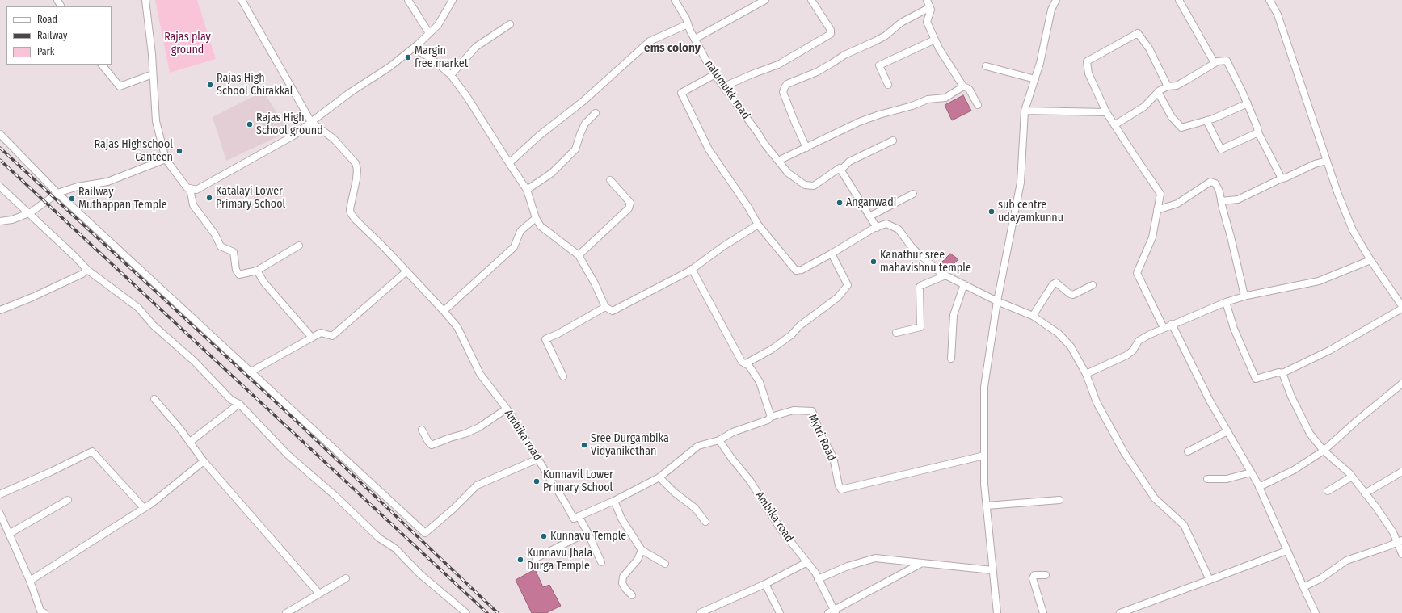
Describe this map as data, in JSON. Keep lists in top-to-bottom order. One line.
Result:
{"streets":{"street":["nalumukk road","Ambika road","Mytri Road"]},"crossings":[["Ambika road","Mytri Road"]],"districts":["ems colony"],"parks":["Rajas play ground"],"places":["Margin free market","Rajas High School Chirakkal","Rajas High School ground","Rajas Highschool Canteen","Katalayi Lower Primary School","Railway Muthappan Temple","Anganwadi","sub centre udayamkunnu","Kanathur sree mahavishnu temple","Sree Durgambika Vidyanikethan","Kunnavil Lower Primary School","Kunnavu Temple","Kunnavu Jhala Durga Temple"],"legend":["Road","Railway","Park"]}
